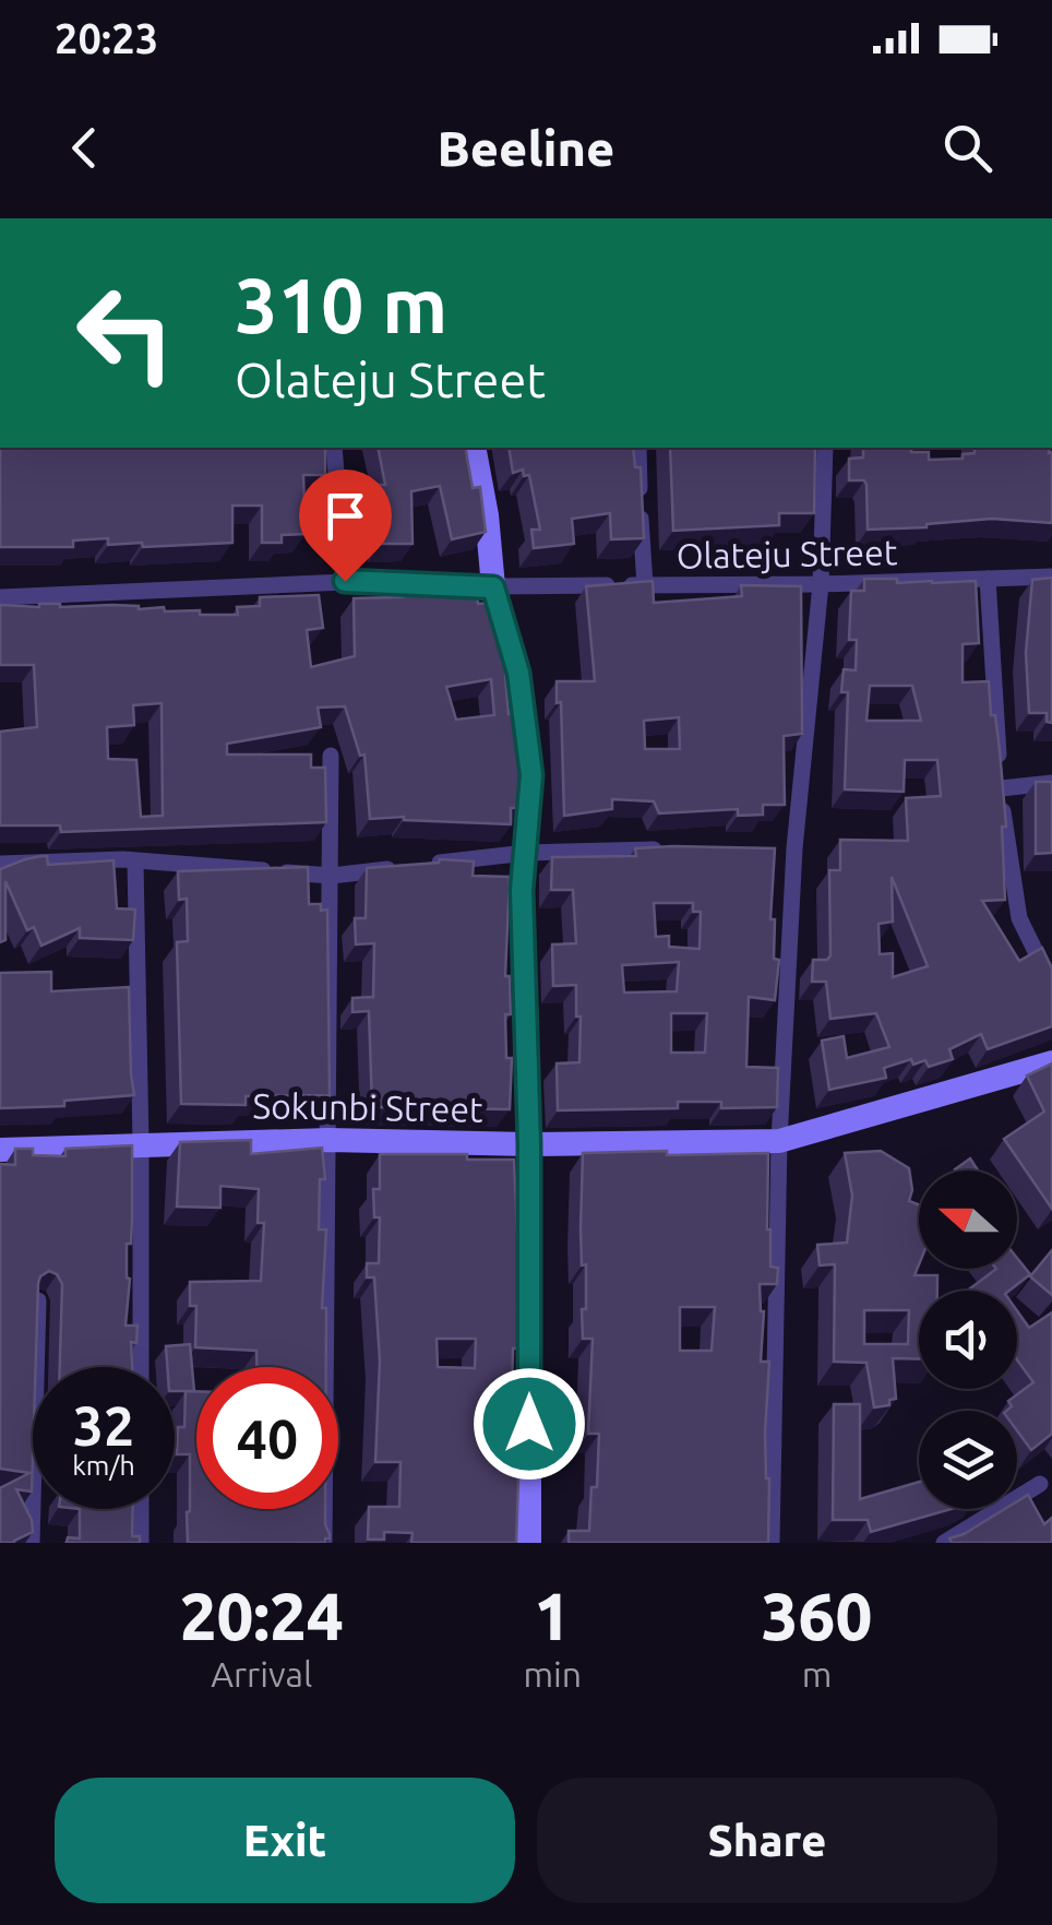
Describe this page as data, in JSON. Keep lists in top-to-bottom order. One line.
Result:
{"streets":{"street":["Olateju Street","Sokunbi Street"]},"north":"left","page":{"status":"20:23","header":"Beeline","turn":["310 m","Olateju Street"],"speed":"32 km/h","limit":"40","eta":["20:24","Arrival","1","min","360","m"],"buttons":["Exit","Share"]}}
